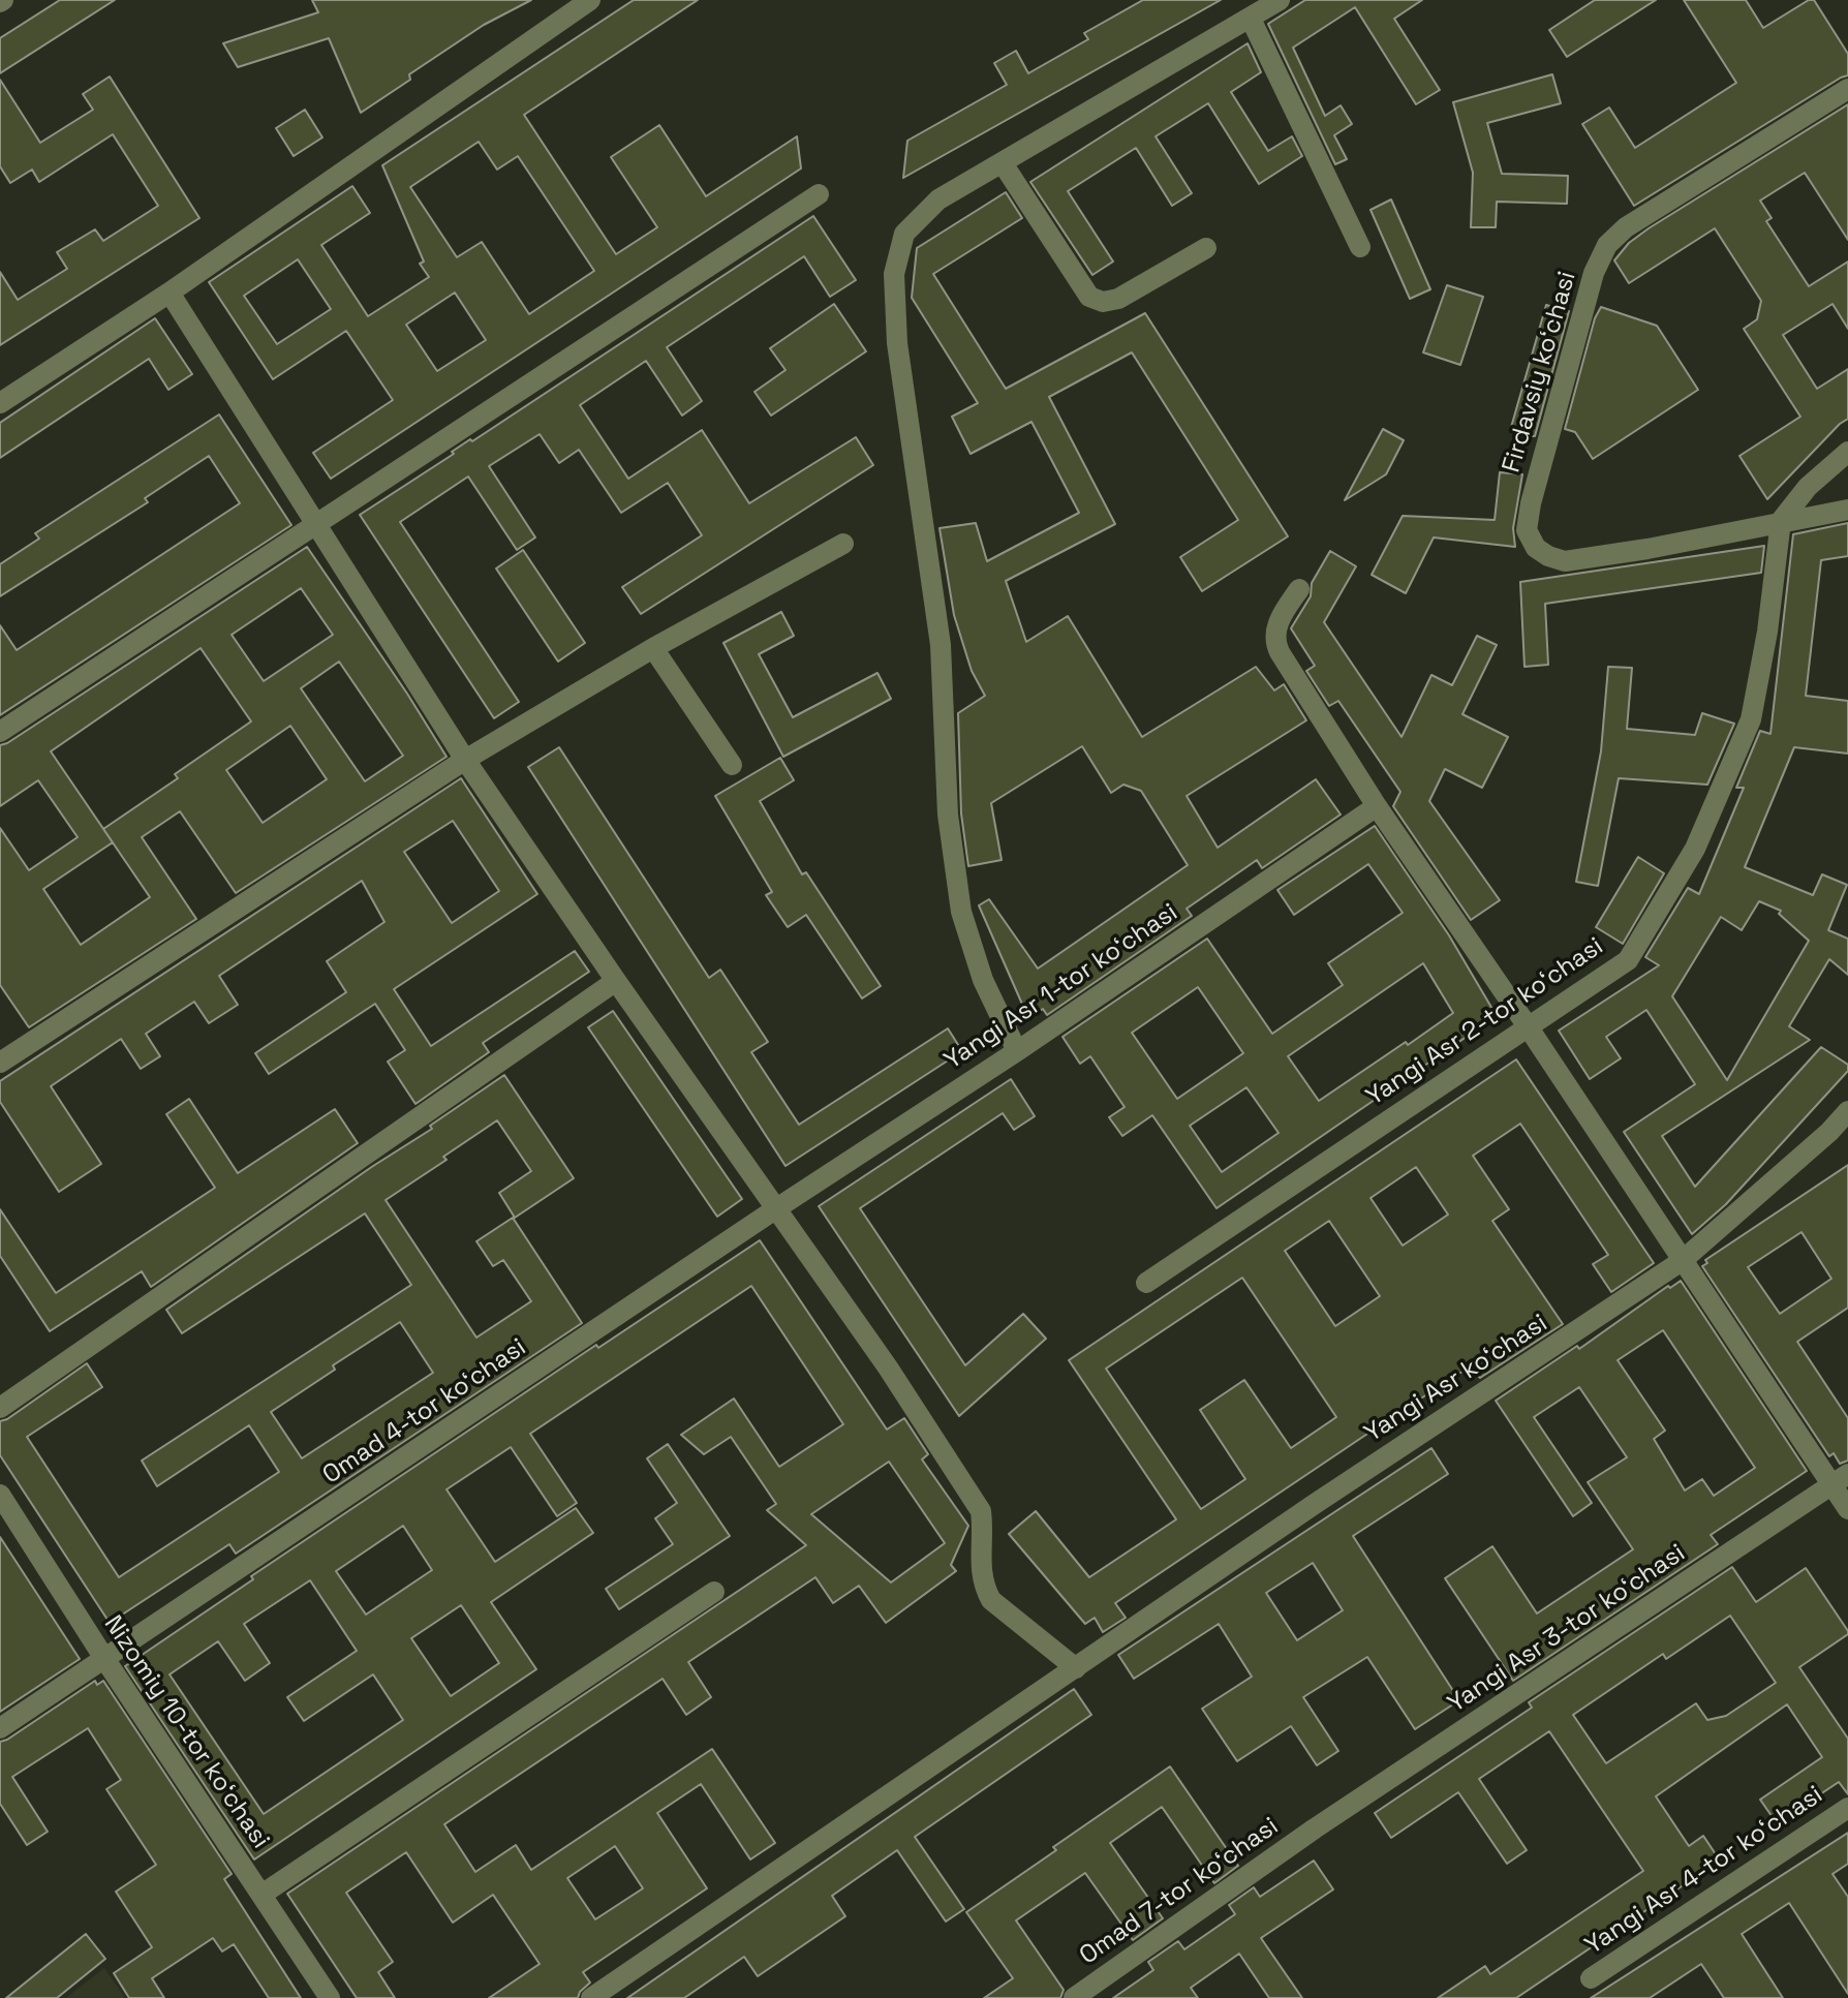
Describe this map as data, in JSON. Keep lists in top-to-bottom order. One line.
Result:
{"streets":{"street":["Firdavsiy koʻchasi","Yangi Asr 1-tor koʻchasi","Yangi Asr 2-tor koʻchasi","Yangi Asr koʻchasi","Omad 4-tor koʻchasi","Yangi Asr 3-tor koʻchasi","Nizomiy 10-tor koʻchasi","Yangi Asr 4-tor koʻchasi","Omad 7-tor koʻchasi"]},"crossings":[["Firdavsiy koʻchasi","Yangi Asr 2-tor koʻchasi"],["Yangi Asr 1-tor koʻchasi","Omad 4-tor koʻchasi"],["Omad 4-tor koʻchasi","Nizomiy 10-tor koʻchasi"],["Yangi Asr 3-tor koʻchasi","Omad 7-tor koʻchasi"]]}
